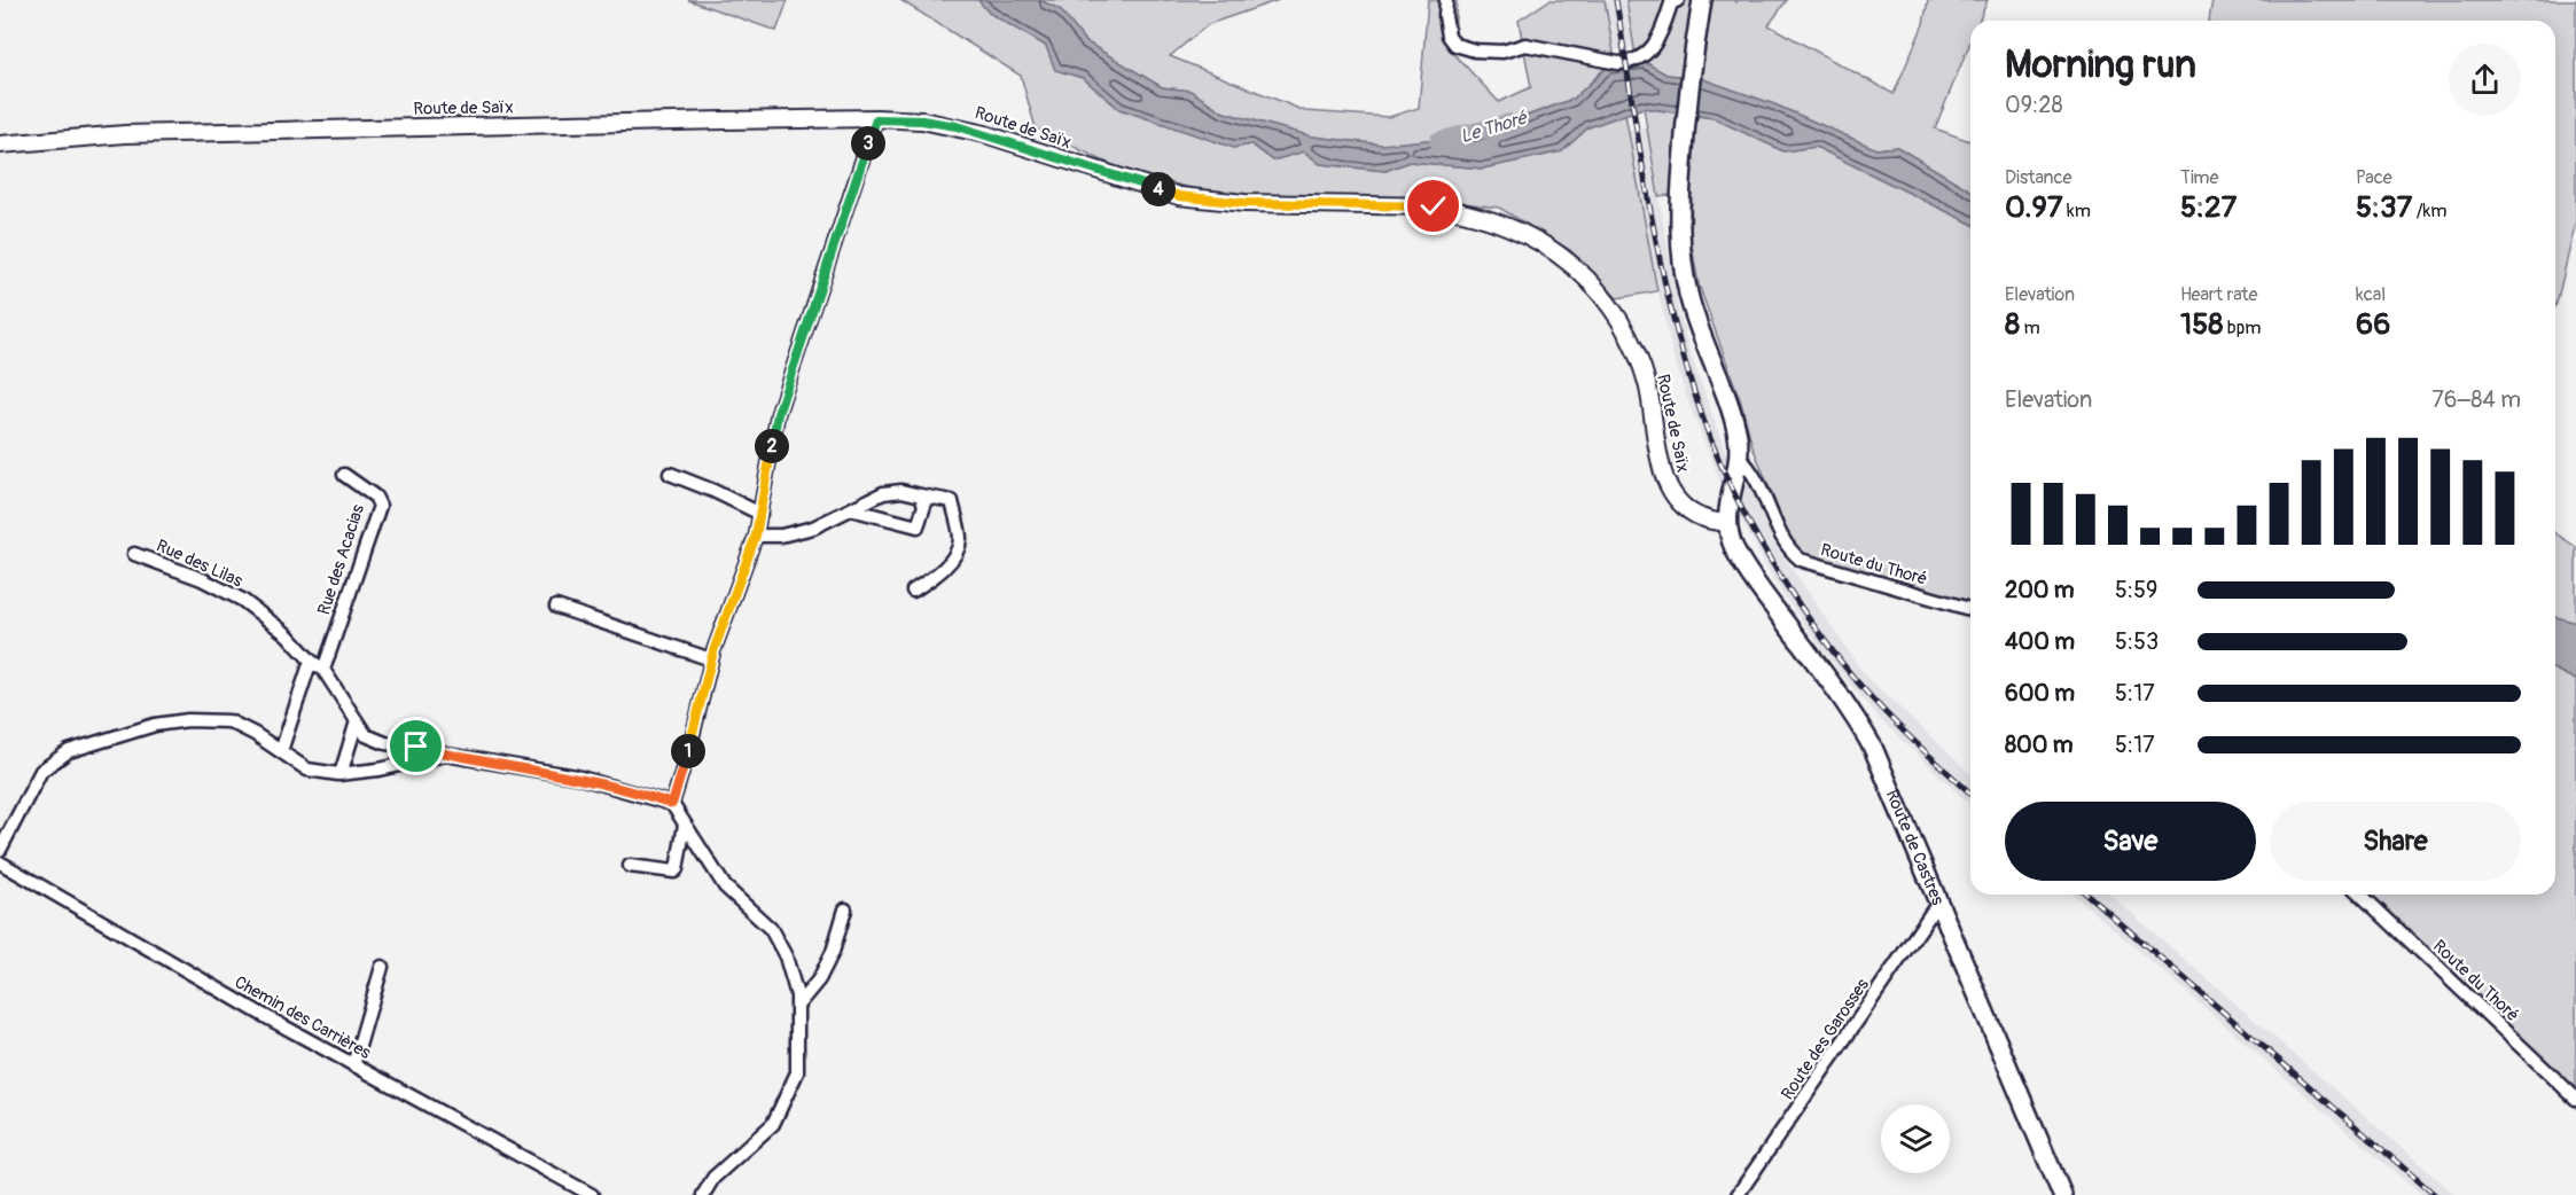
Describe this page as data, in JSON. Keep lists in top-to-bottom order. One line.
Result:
{"streets":{"main road":["Route de Castres"],"street":["Route de Saïx","Rue des Acacias","Rue des Lilas","Route du Thoré","Chemin des Carrières","Route des Garosses"]},"crossings":[["Route de Saïx","Route de Castres"],["Rue des Acacias","Rue des Lilas"],["Route de Castres","Route des Garosses"]],"water":["Le Thoré"],"page":{"heading":["Morning run","09:28"],"pins":["3","4","2","1"],"stats":[["Distance","0.97 km"],["Time","5:27"],["Pace","5:37 /km"],["Elevation","8 m"],["Heart rate","158 bpm"],["kcal","66"]],"chart":["Elevation","76–84 m"],"list":[{"name":"200 m","note":"5:59"},{"name":"400 m","note":"5:53"},{"name":"600 m","note":"5:17"},{"name":"800 m","note":"5:17"}],"buttons":["Save","Share"]}}
